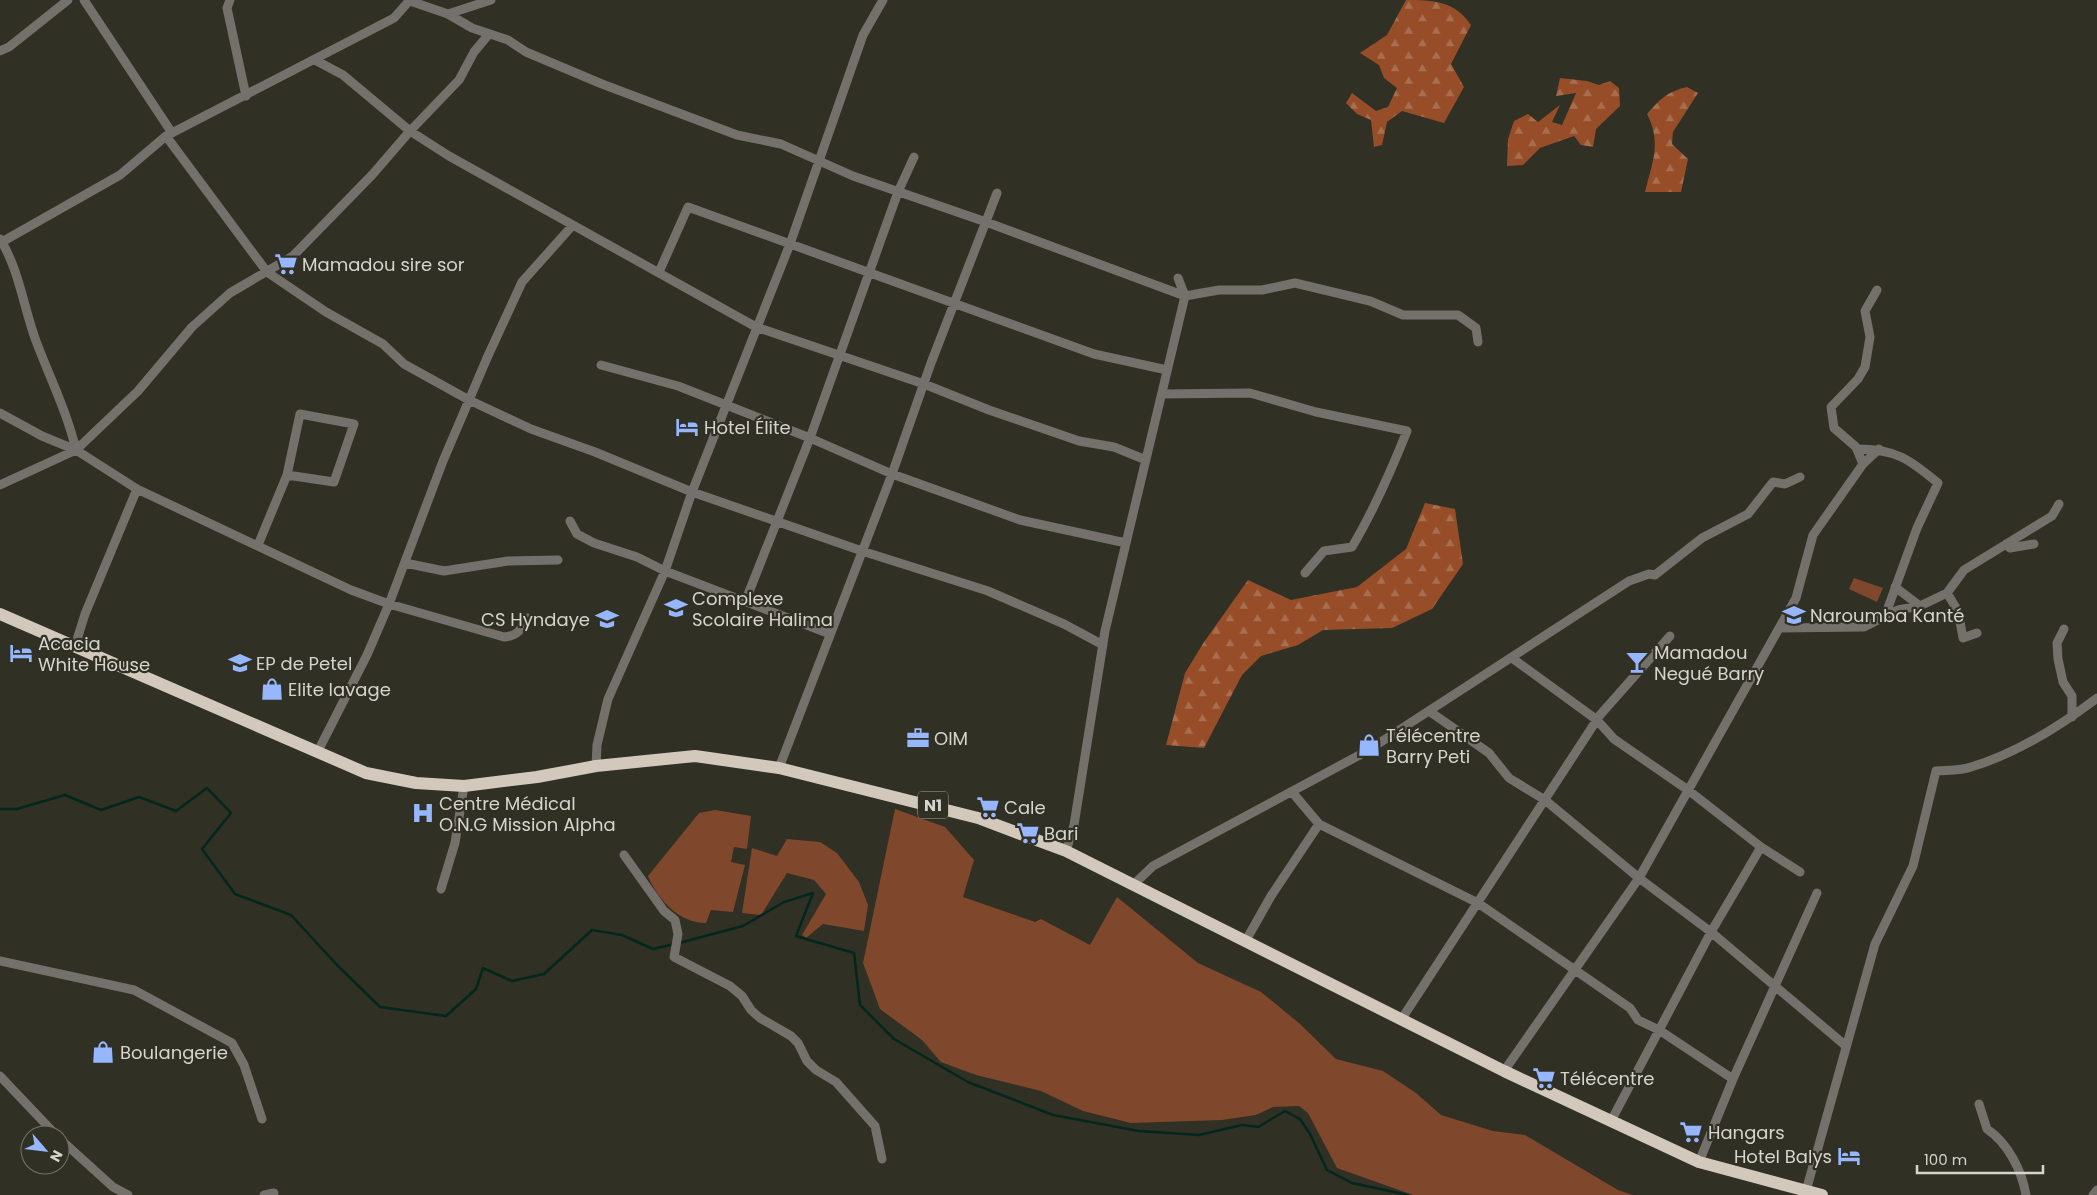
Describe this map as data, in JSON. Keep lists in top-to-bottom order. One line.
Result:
{"streets":{"highway":["N1"]},"places":{"supermarket":["Mamadou sire sor","Cale","Bari","Télécentre","Hangars"],"hotel":["Hotel Élite","Acacia White House","Hotel Balys"],"school or university":["Complexe Scolaire Halima","Naroumba Kanté","CS Hyndaye","EP de Petel"],"bar":["Mamadou Negué Barry"],"shop":["Elite lavage","Télécentre Barry Peti","Boulangerie"],"office":["OIM"],"hospital":["Centre Médical O.N.G Mission Alpha"]},"scale_bar":"100 m","north":"bottom right"}
